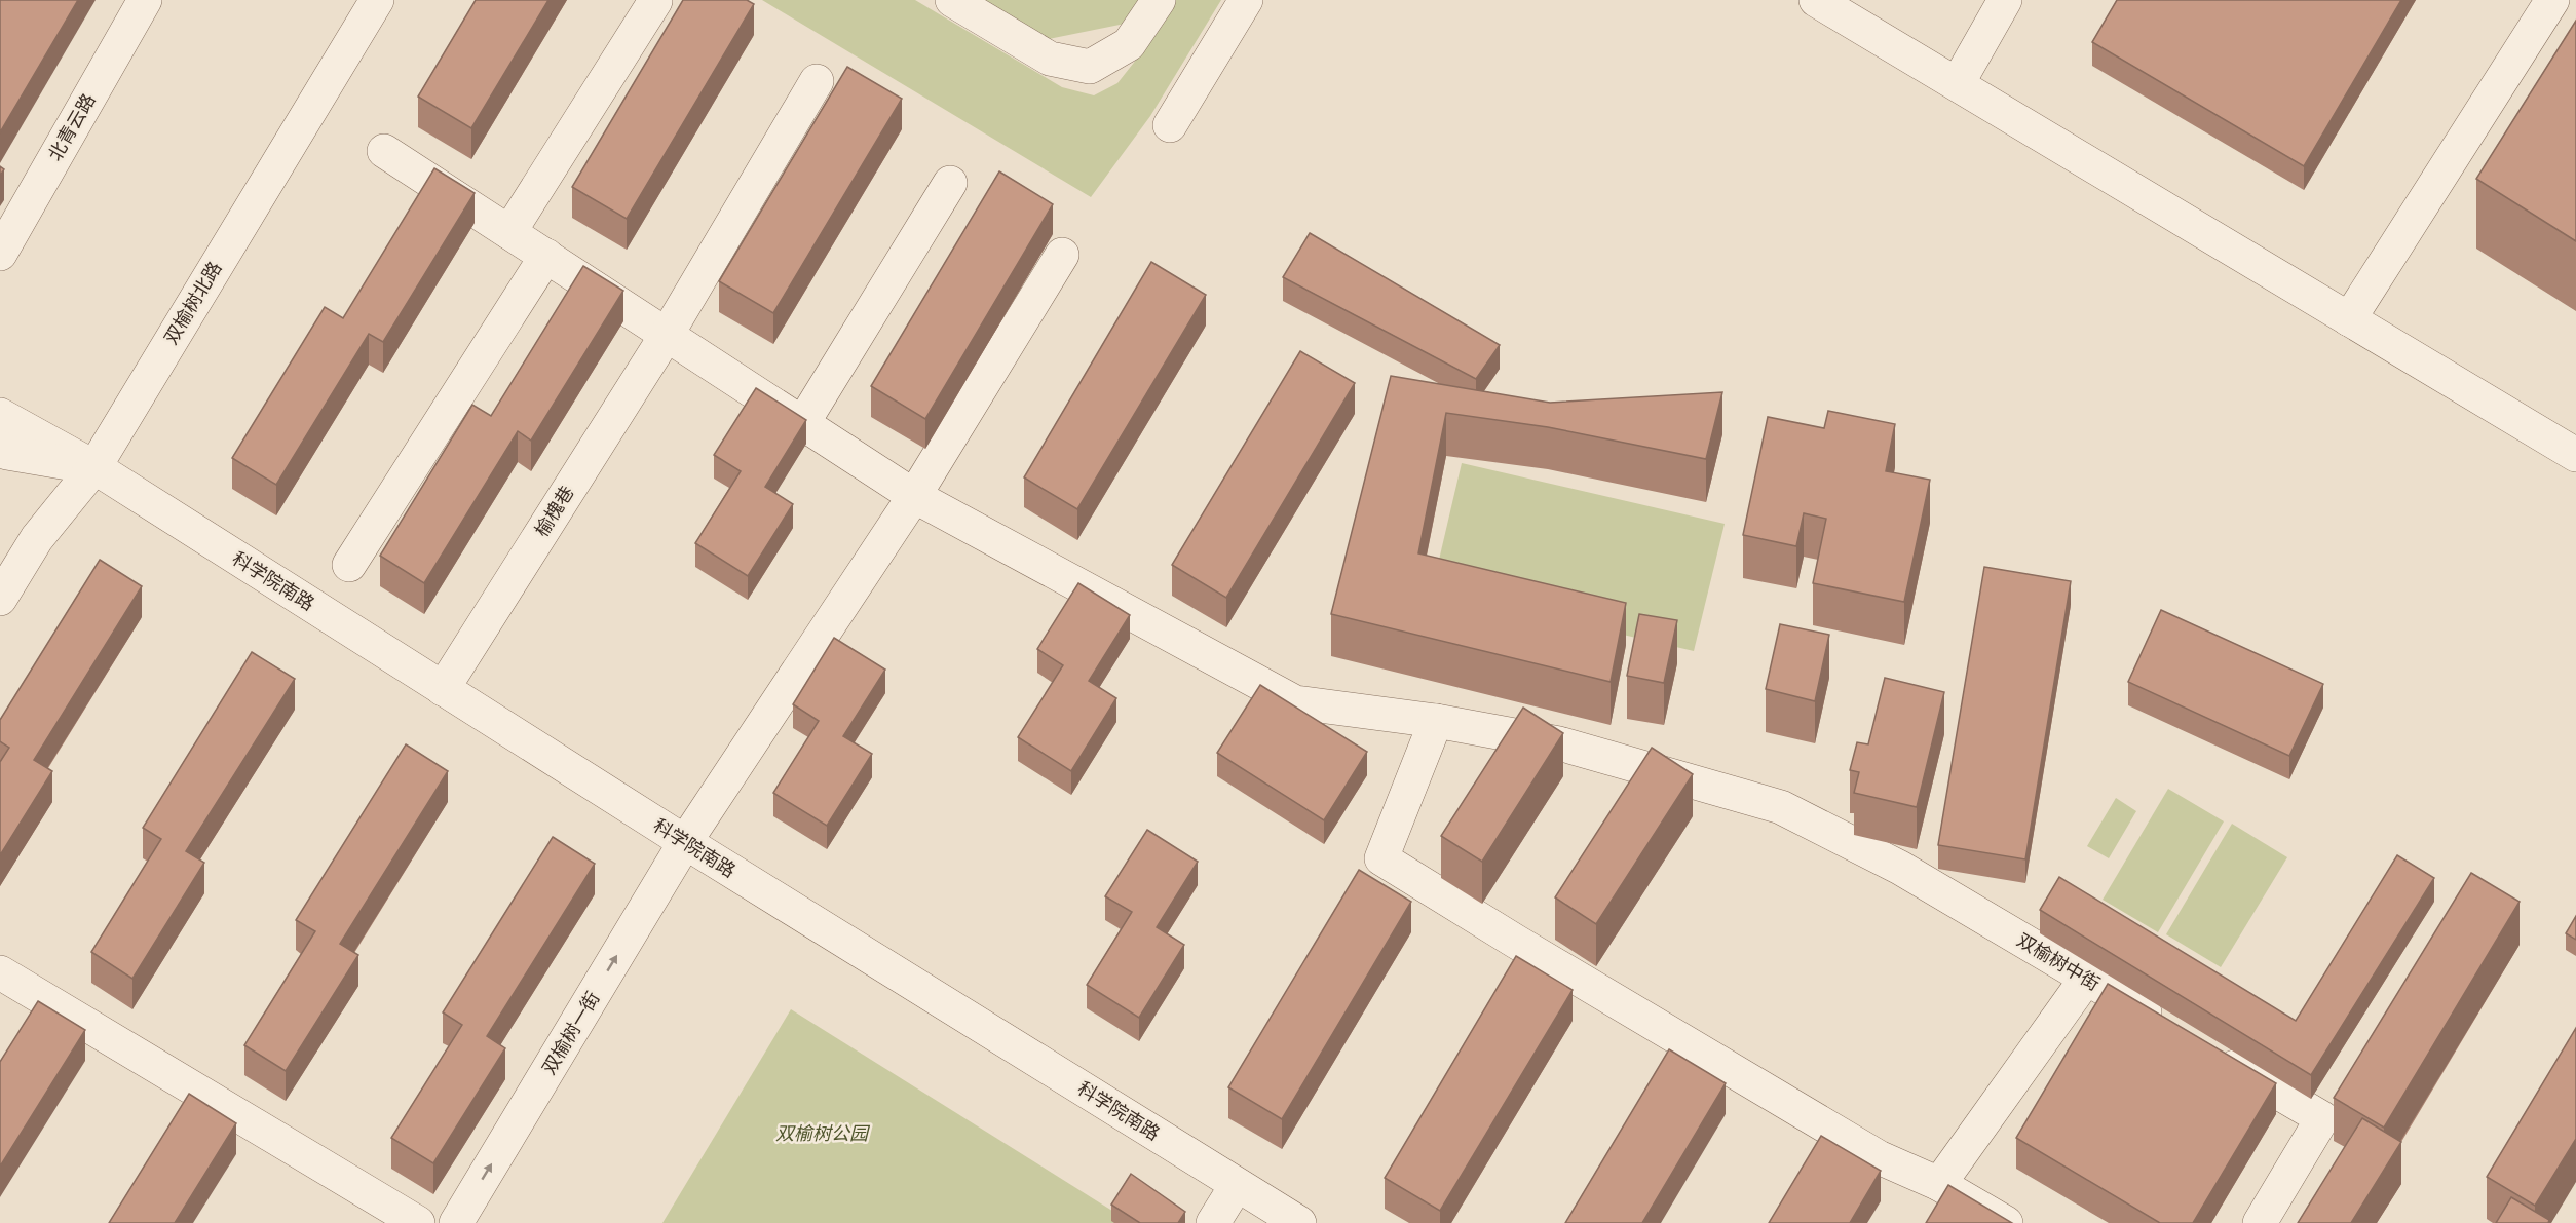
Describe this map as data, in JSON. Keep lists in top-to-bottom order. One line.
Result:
{"streets":{"street":["北青云路","双榆树北路","榆槐巷","科学院南路","双榆树中街","双榆树一街"]},"crossings":[["双榆树北路","科学院南路"],["榆槐巷","科学院南路"],["榆槐巷","双榆树中街"],["科学院南路","双榆树一街"],["双榆树中街","双榆树一街"]],"one_way":["双榆树一街"],"parks":["双榆树公园"]}
